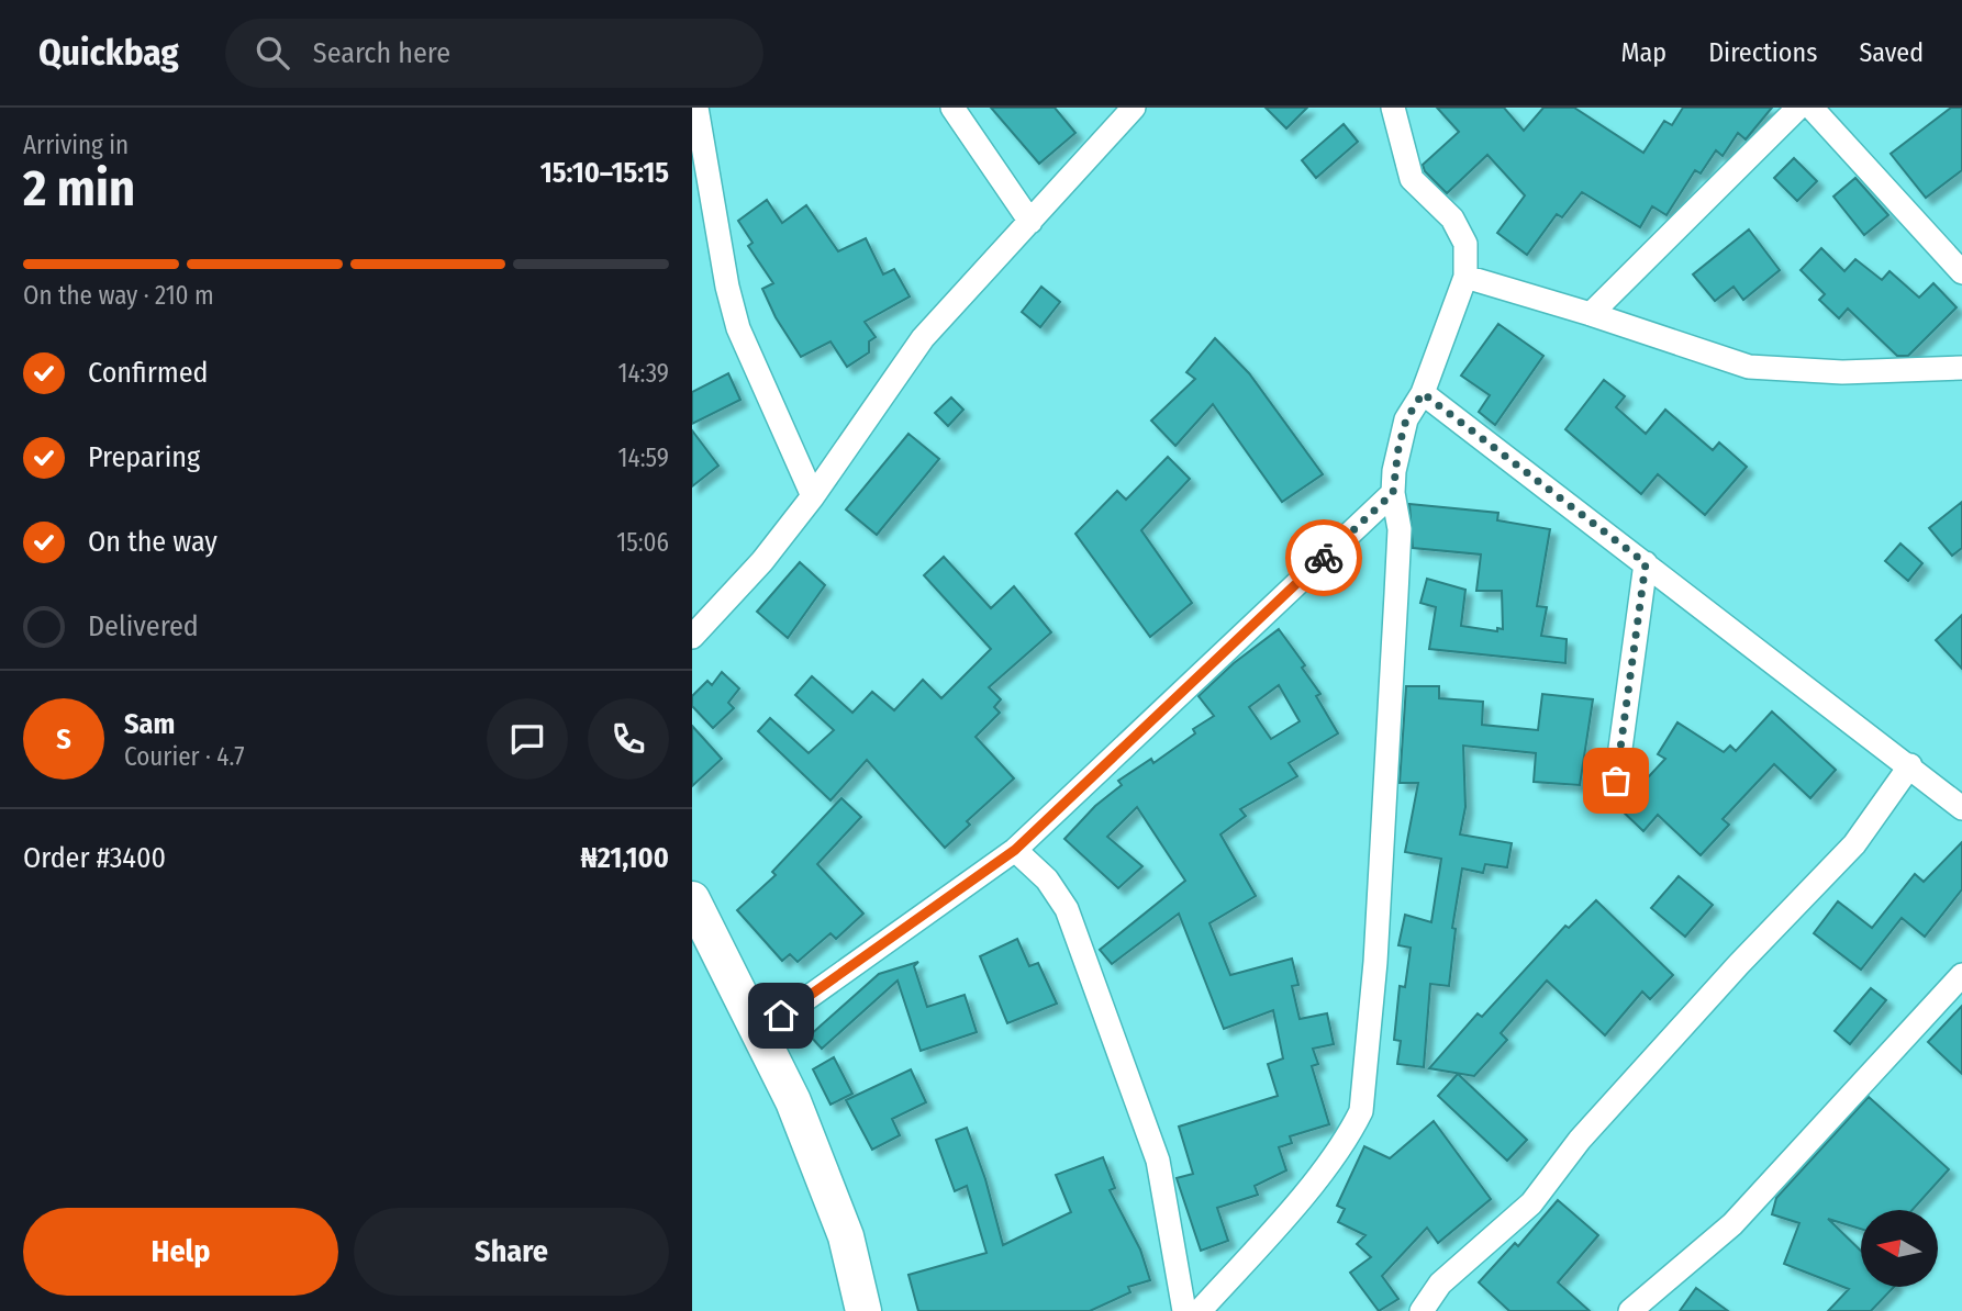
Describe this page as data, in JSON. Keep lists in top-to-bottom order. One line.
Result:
{"north":"left","page":{"header":"Quickbag","search":"Search here","nav":["Map","Directions","Saved"],"heading":["2 min","Arriving in","15:10–15:15"],"panel":["Sam","Courier · 4.7","Order #3400","₦21,100"],"bar":"On the way · 210 m","list":[["Confirmed","14:39"],["Preparing","14:59"],["On the way","15:06"],"Delivered"],"round":"S","buttons":["Help","Share"]}}
